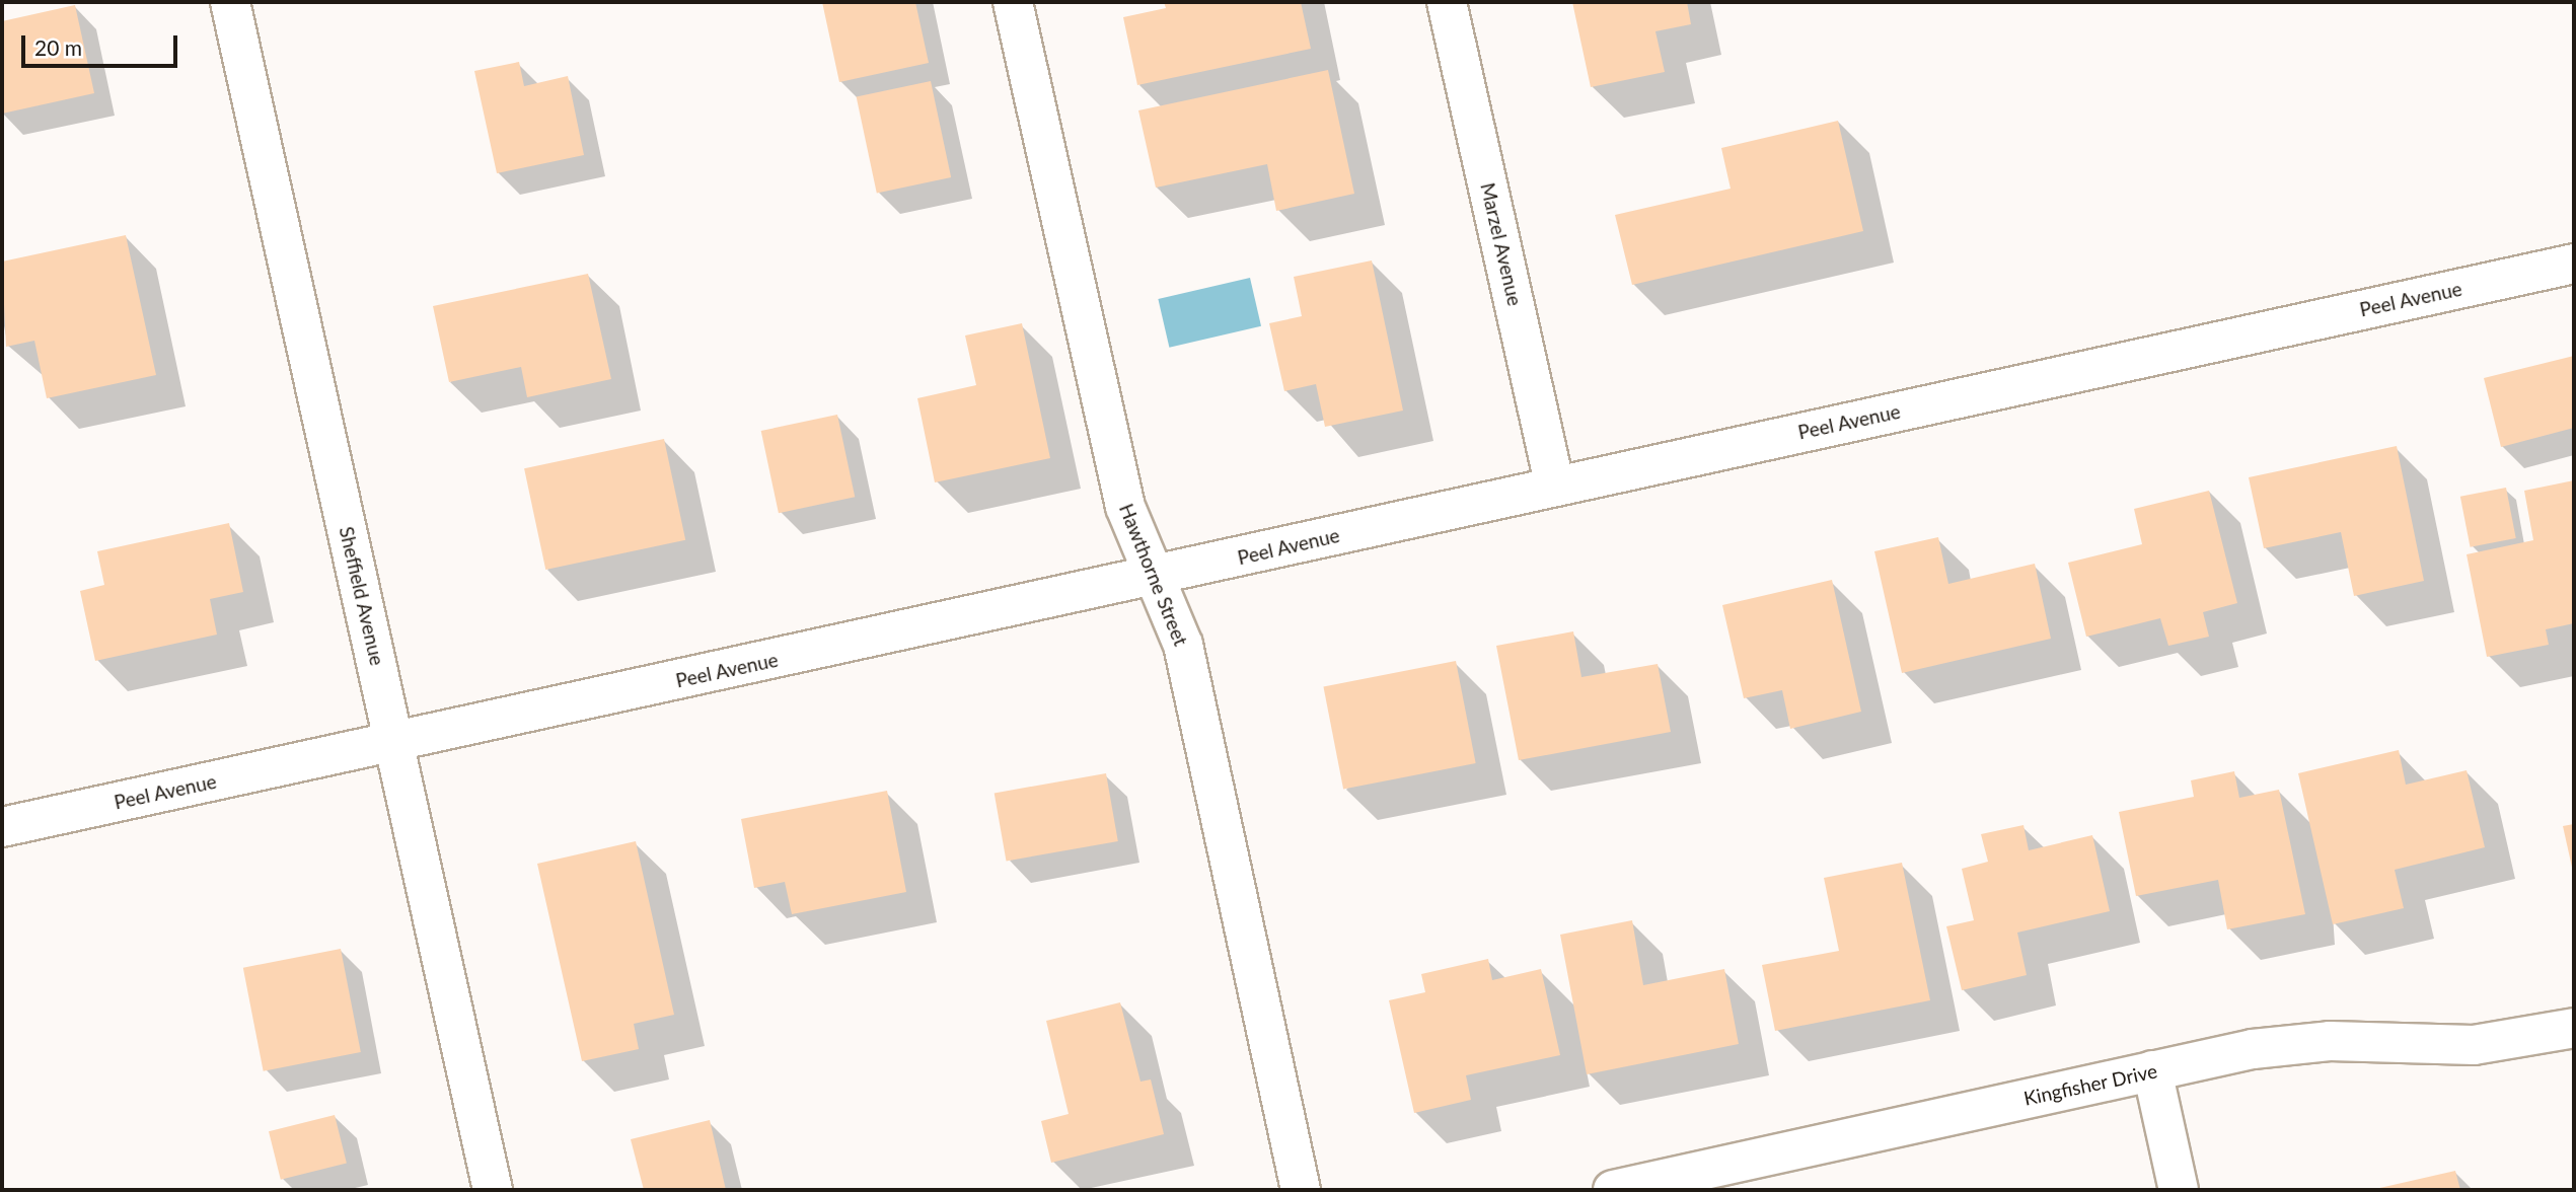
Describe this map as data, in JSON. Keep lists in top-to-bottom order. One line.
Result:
{"streets":{"street":["Marzel Avenue","Peel Avenue","Hawthorne Street","Sheffield Avenue","Kingfisher Drive"]},"crossings":[["Marzel Avenue","Peel Avenue"],["Peel Avenue","Hawthorne Street"],["Peel Avenue","Sheffield Avenue"]],"scale_bar":"20 m"}
